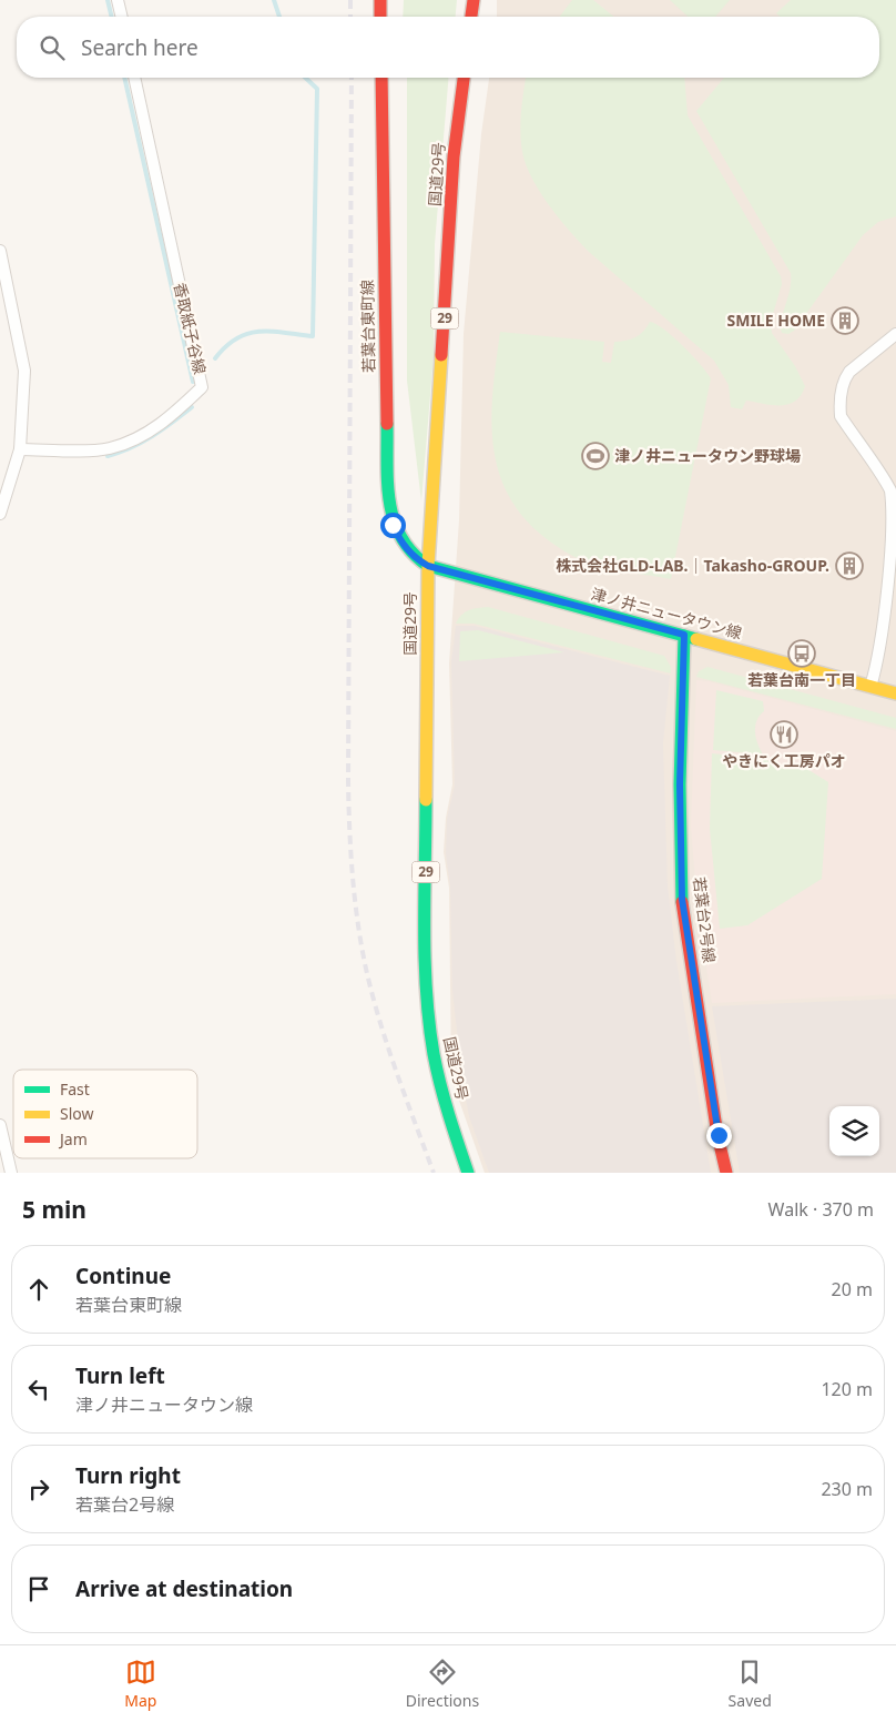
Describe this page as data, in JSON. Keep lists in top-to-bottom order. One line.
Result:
{"streets":{"main road":["国道29号","29","若葉台東町線","津ノ井ニュータウン線","若葉台2号線"],"street":["香取紙子谷線"]},"crossings":[["国道29号","若葉台東町線"],["国道29号","津ノ井ニュータウン線"],["若葉台東町線","津ノ井ニュータウン線"],["津ノ井ニュータウン線","若葉台2号線"]],"places":{"building":["SMILE HOME","株式会社GLD-LAB.｜Takasho-GROUP."],"sports":["津ノ井ニュータウン野球場"],"bus stop":["若葉台南一丁目"],"restaurant":["やきにく工房パオ"]},"legend":["Fast","Slow","Jam"],"page":{"search":"Search here","heading":["5 min","Walk · 370 m"],"list":[["Continue","若葉台東町線","20 m"],["Turn left","津ノ井ニュータウン線","120 m"],["Turn right","若葉台2号線","230 m"],"Arrive at destination"],"nav":["Map","Directions","Saved"]}}
